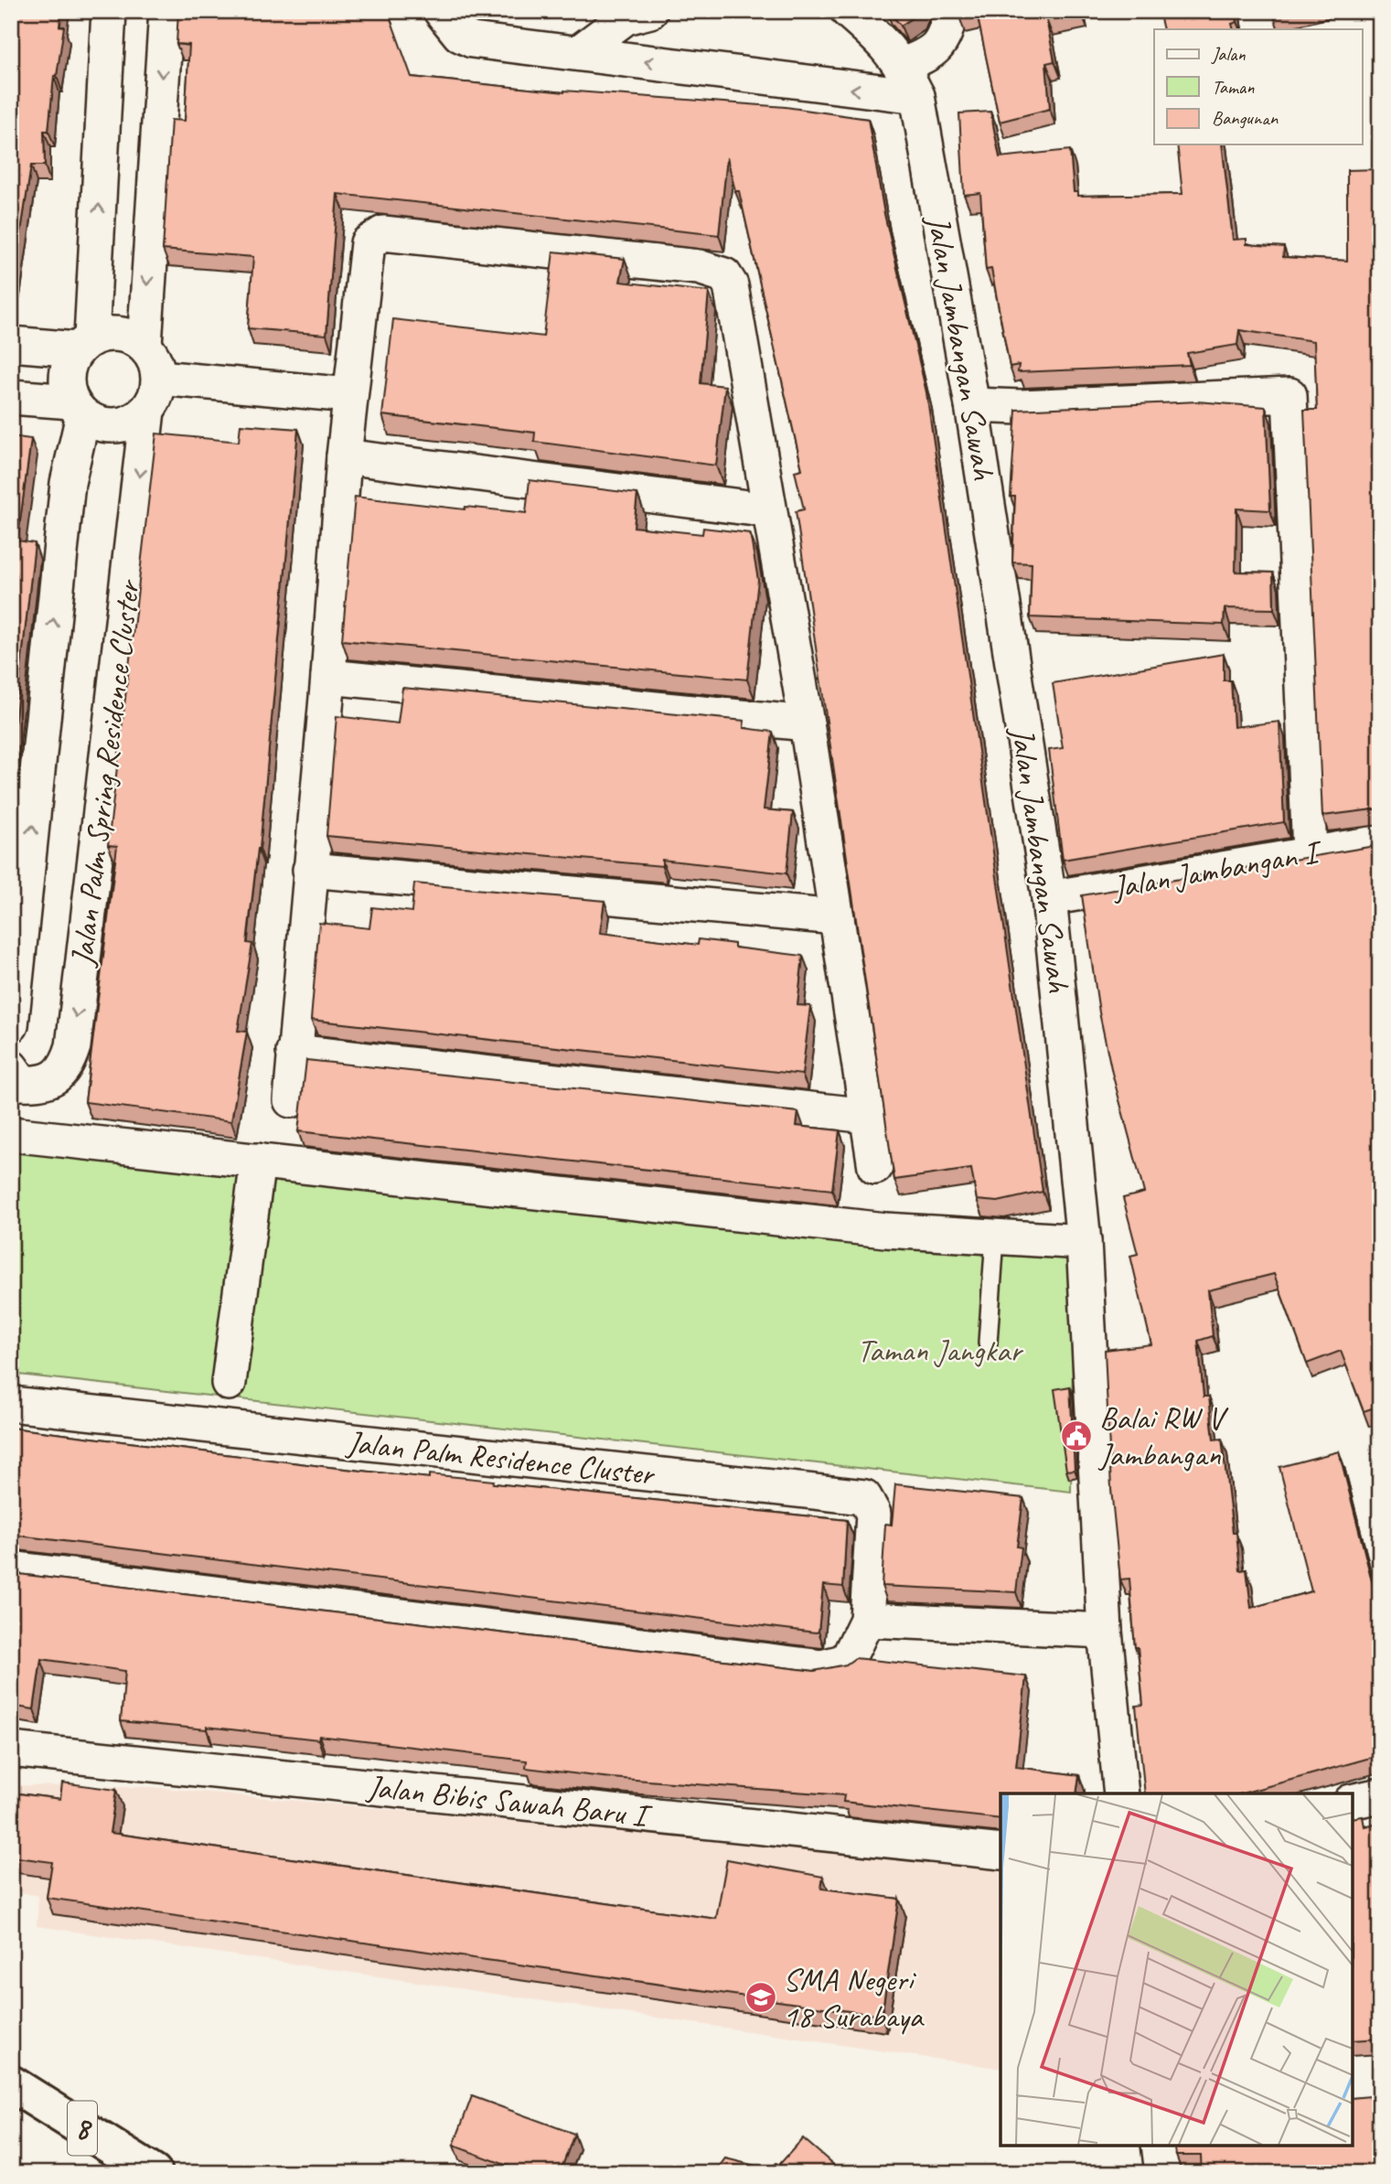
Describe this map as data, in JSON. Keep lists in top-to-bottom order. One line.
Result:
{"streets":{"highway":["8"],"street":["Jalan Jambangan Sawah","Jalan Palm Spring Residence Cluster","Jalan Jambangan I","Jalan Palm Residence Cluster","Jalan Bibis Sawah Baru I"]},"crossings":[["Jalan Jambangan Sawah","Jalan Jambangan I"]],"parks":["Taman Jangkar"],"places":{"public building":["Balai RW V Jambangan"],"school or university":["SMA Negeri 18 Surabaya"]},"legend":["Jalan","Taman","Bangunan"]}
